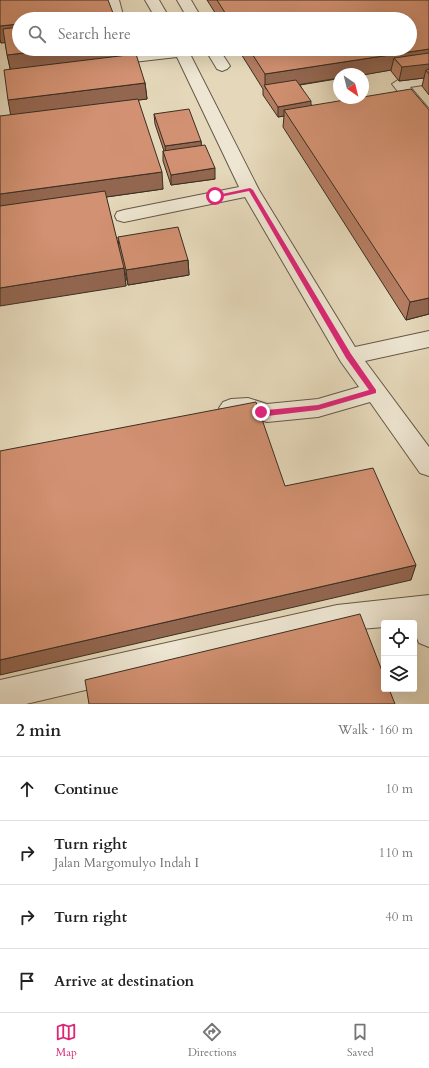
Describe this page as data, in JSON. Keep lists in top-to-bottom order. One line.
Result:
{"north":"bottom right","page":{"search":"Search here","heading":["2 min","Walk · 160 m"],"list":[["Continue","10 m"],["Turn right","Jalan Margomulyo Indah I","110 m"],["Turn right","40 m"],"Arrive at destination"],"nav":["Map","Directions","Saved"]}}
